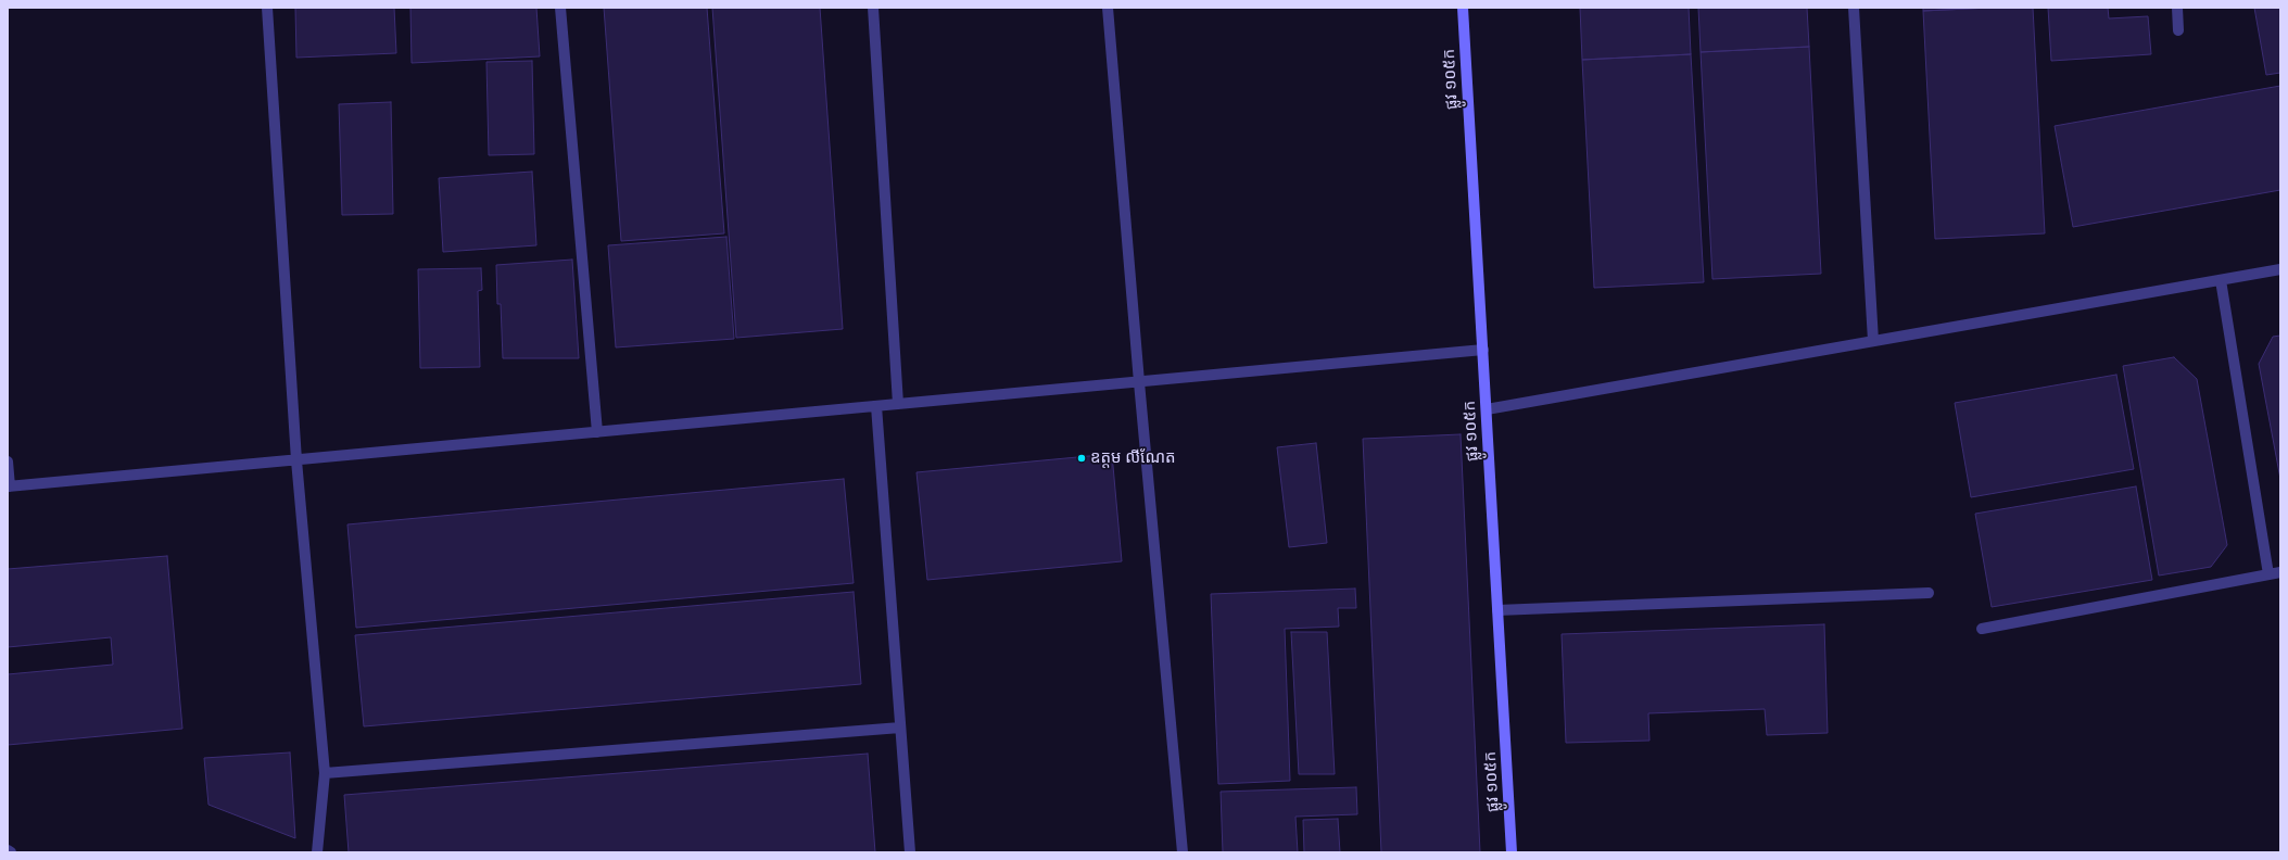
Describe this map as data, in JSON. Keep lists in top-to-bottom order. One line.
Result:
{"streets":{"main road":["ផ្លូវ ១០៥ក"]},"places":["ឧត្តម លីណែត"]}
